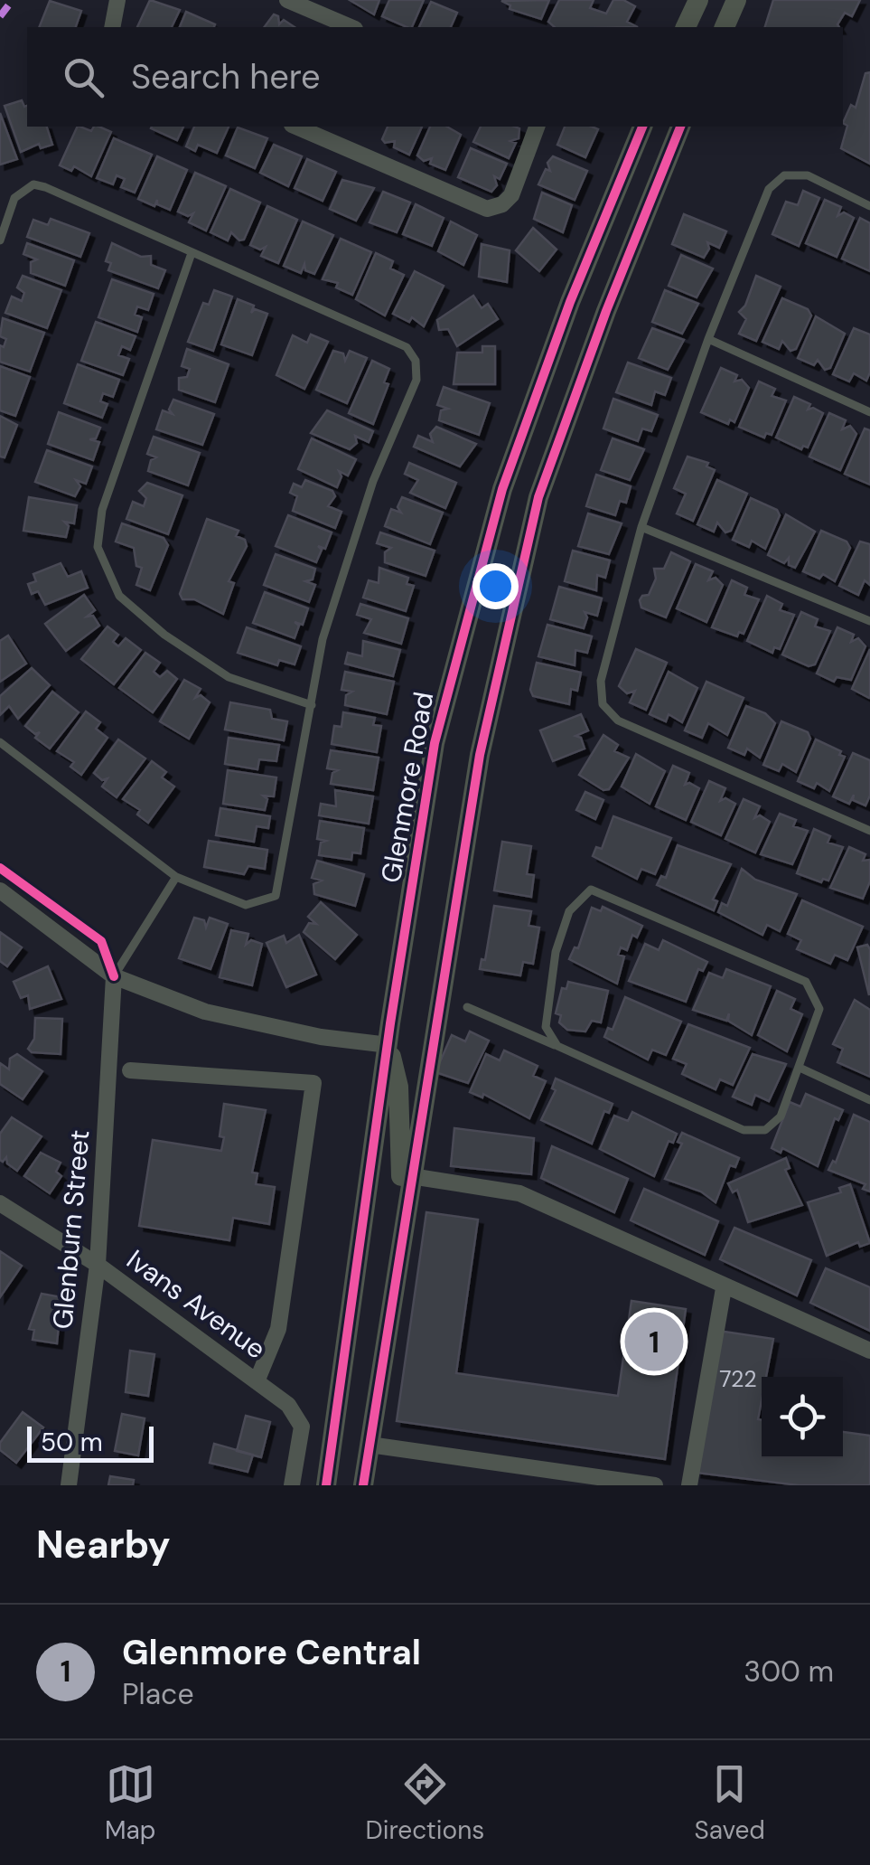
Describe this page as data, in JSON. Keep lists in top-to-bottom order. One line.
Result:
{"streets":{"main road":["Glenmore Road"],"street":["Glenburn Street","Ivans Avenue"]},"crossings":[["Glenburn Street","Ivans Avenue"]],"house_numbers":["722"],"scale_bar":"50 m","page":{"search":"Search here","pins":"1","scale":"50 m","heading":"Nearby","list":[{"mark":"1","name":"Glenmore Central","note":"Place","value":"300 m"}],"nav":["Map","Directions","Saved"]}}
